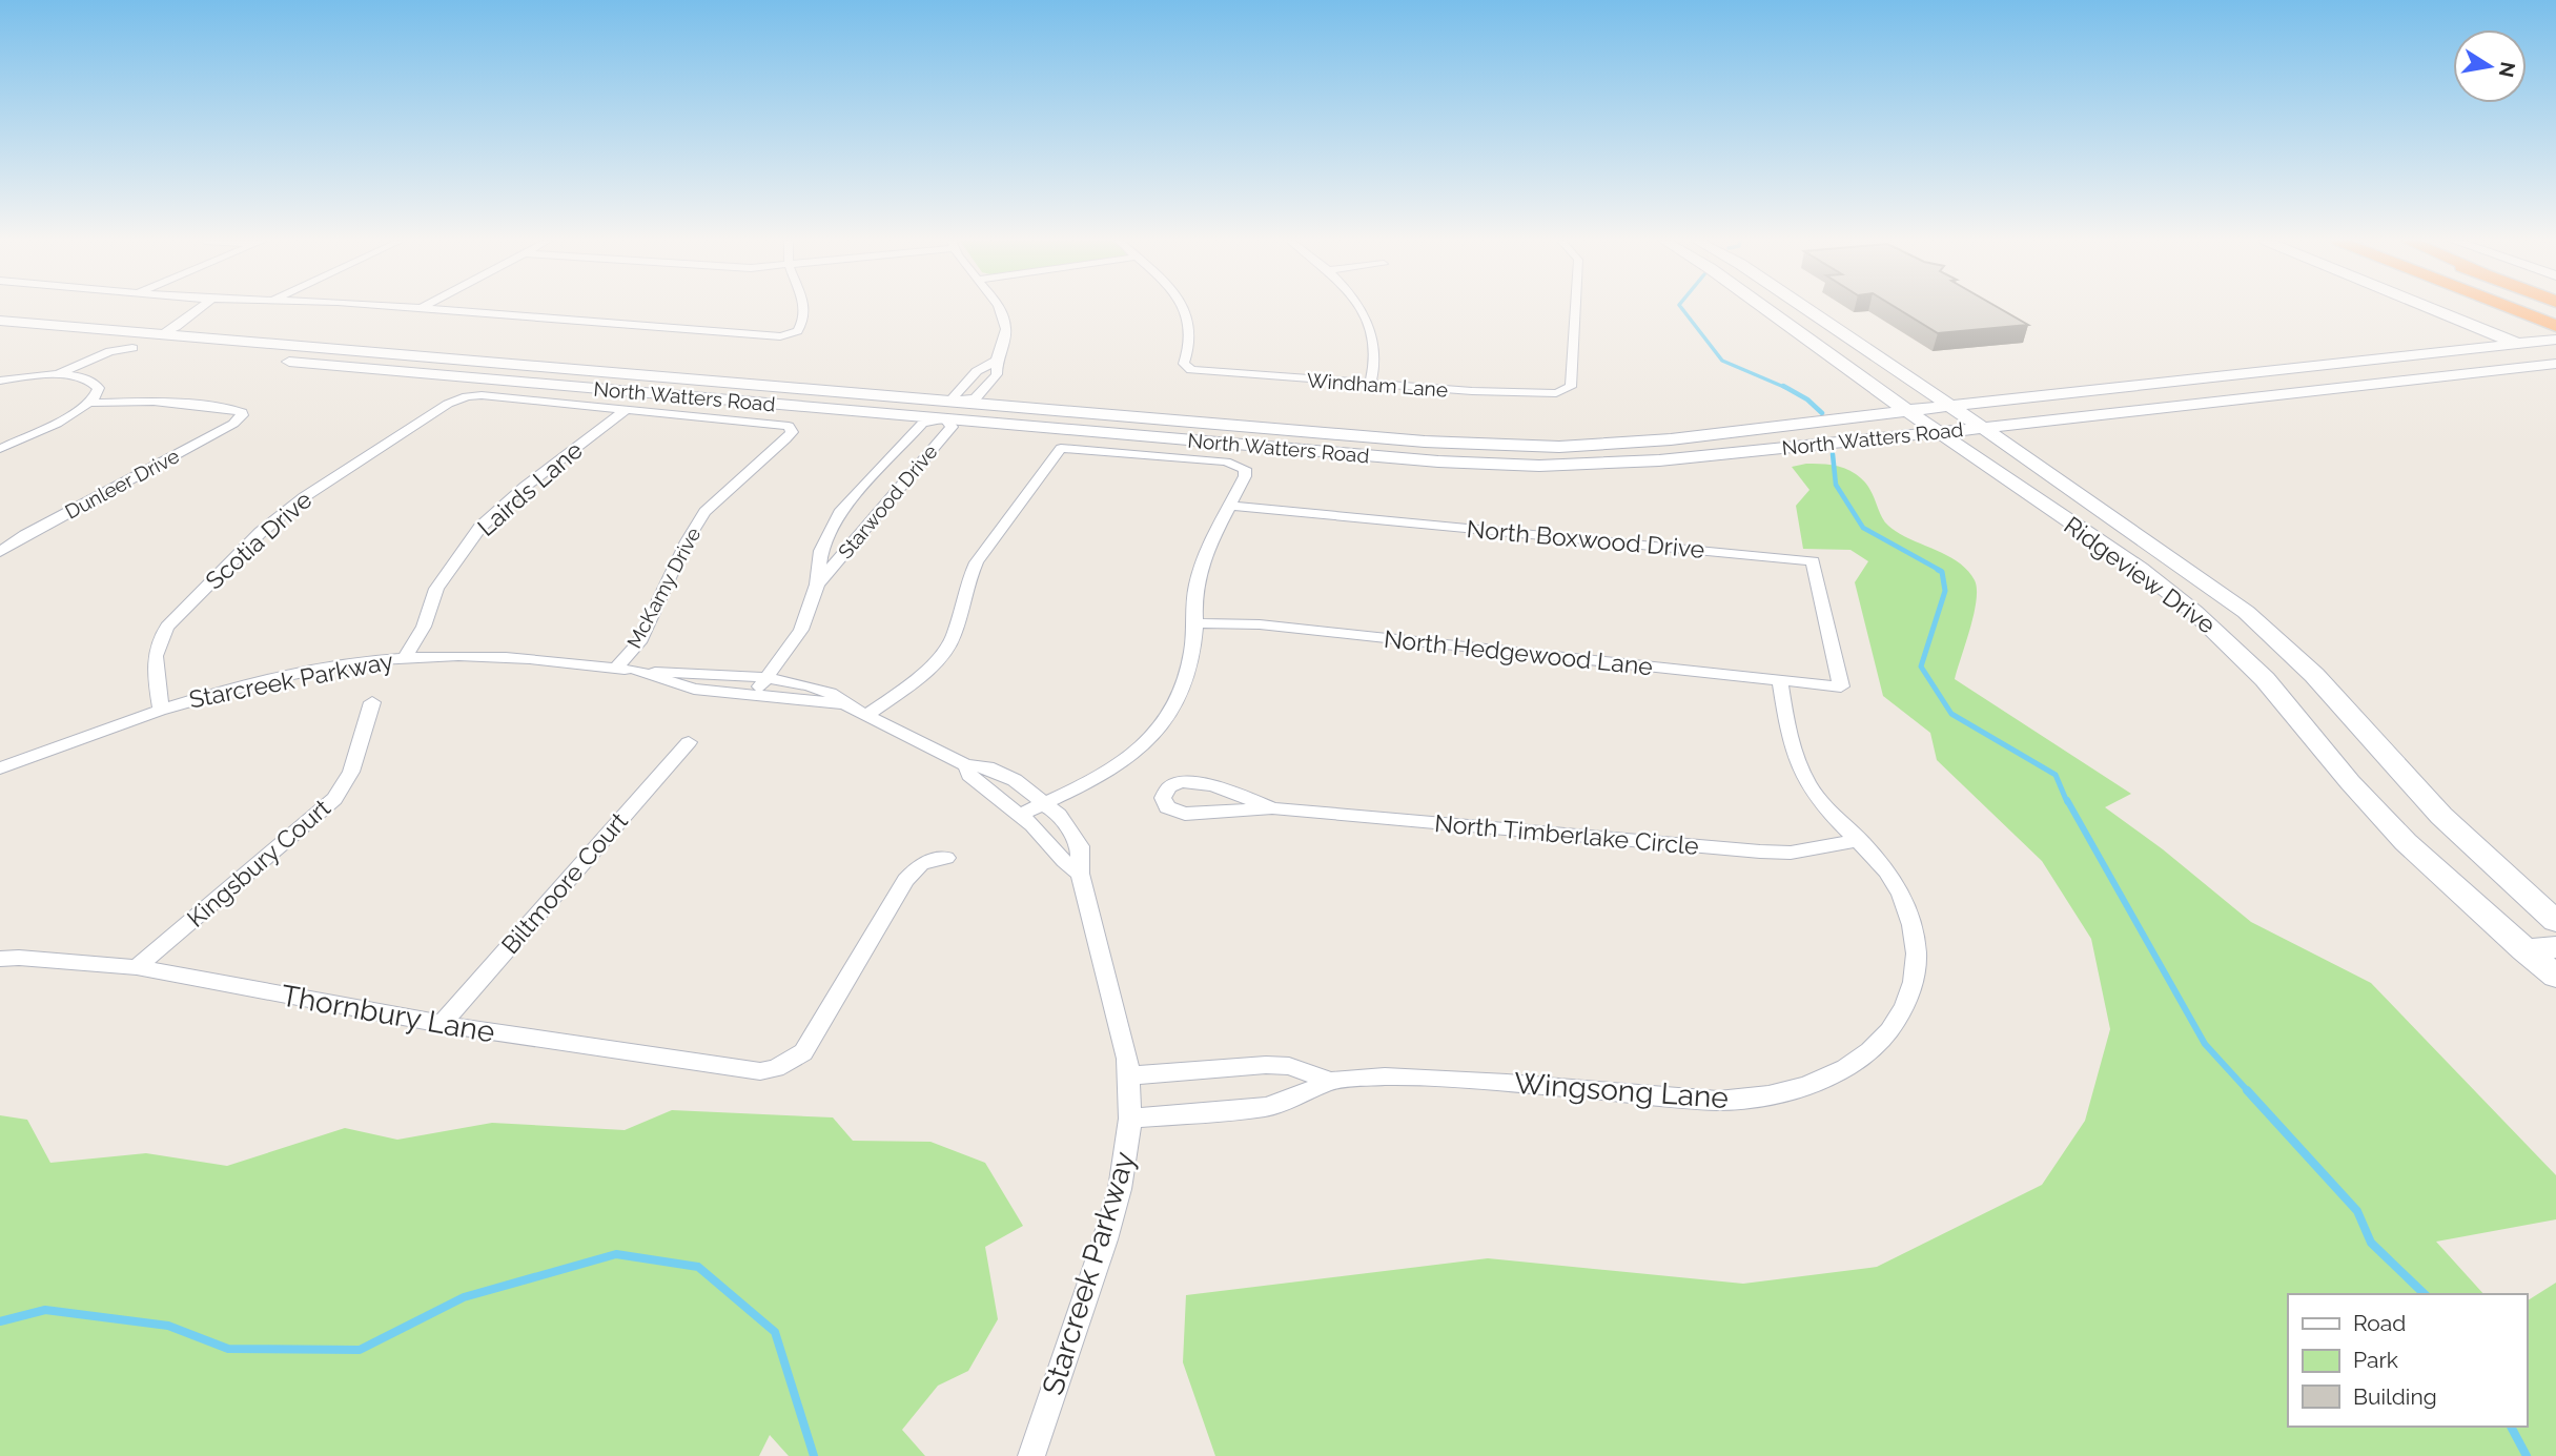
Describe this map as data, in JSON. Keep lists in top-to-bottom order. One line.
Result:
{"streets":{"main road":["North Watters Road","Ridgeview Drive"],"street":["Windham Lane","Dunleer Drive","Lairds Lane","Starwood Drive","North Boxwood Drive","Scotia Drive","McKamy Drive","North Hedgewood Lane","Starcreek Parkway","North Timberlake Circle","Kingsbury Court","Biltmoore Court","Thornbury Lane","Wingsong Lane"]},"crossings":[["North Watters Road","Starwood Drive"],["North Watters Road","Ridgeview Drive"],["Lairds Lane","McKamy Drive"],["Lairds Lane","Starcreek Parkway"],["Starwood Drive","Starcreek Parkway"],["North Boxwood Drive","North Hedgewood Lane"],["Scotia Drive","McKamy Drive"],["Scotia Drive","Starcreek Parkway"],["McKamy Drive","Starcreek Parkway"],["North Hedgewood Lane","Wingsong Lane"],["Starcreek Parkway","Wingsong Lane"],["North Timberlake Circle","Wingsong Lane"],["Kingsbury Court","Thornbury Lane"],["Biltmoore Court","Thornbury Lane"]],"legend":["Road","Park","Building"],"north":"right"}
